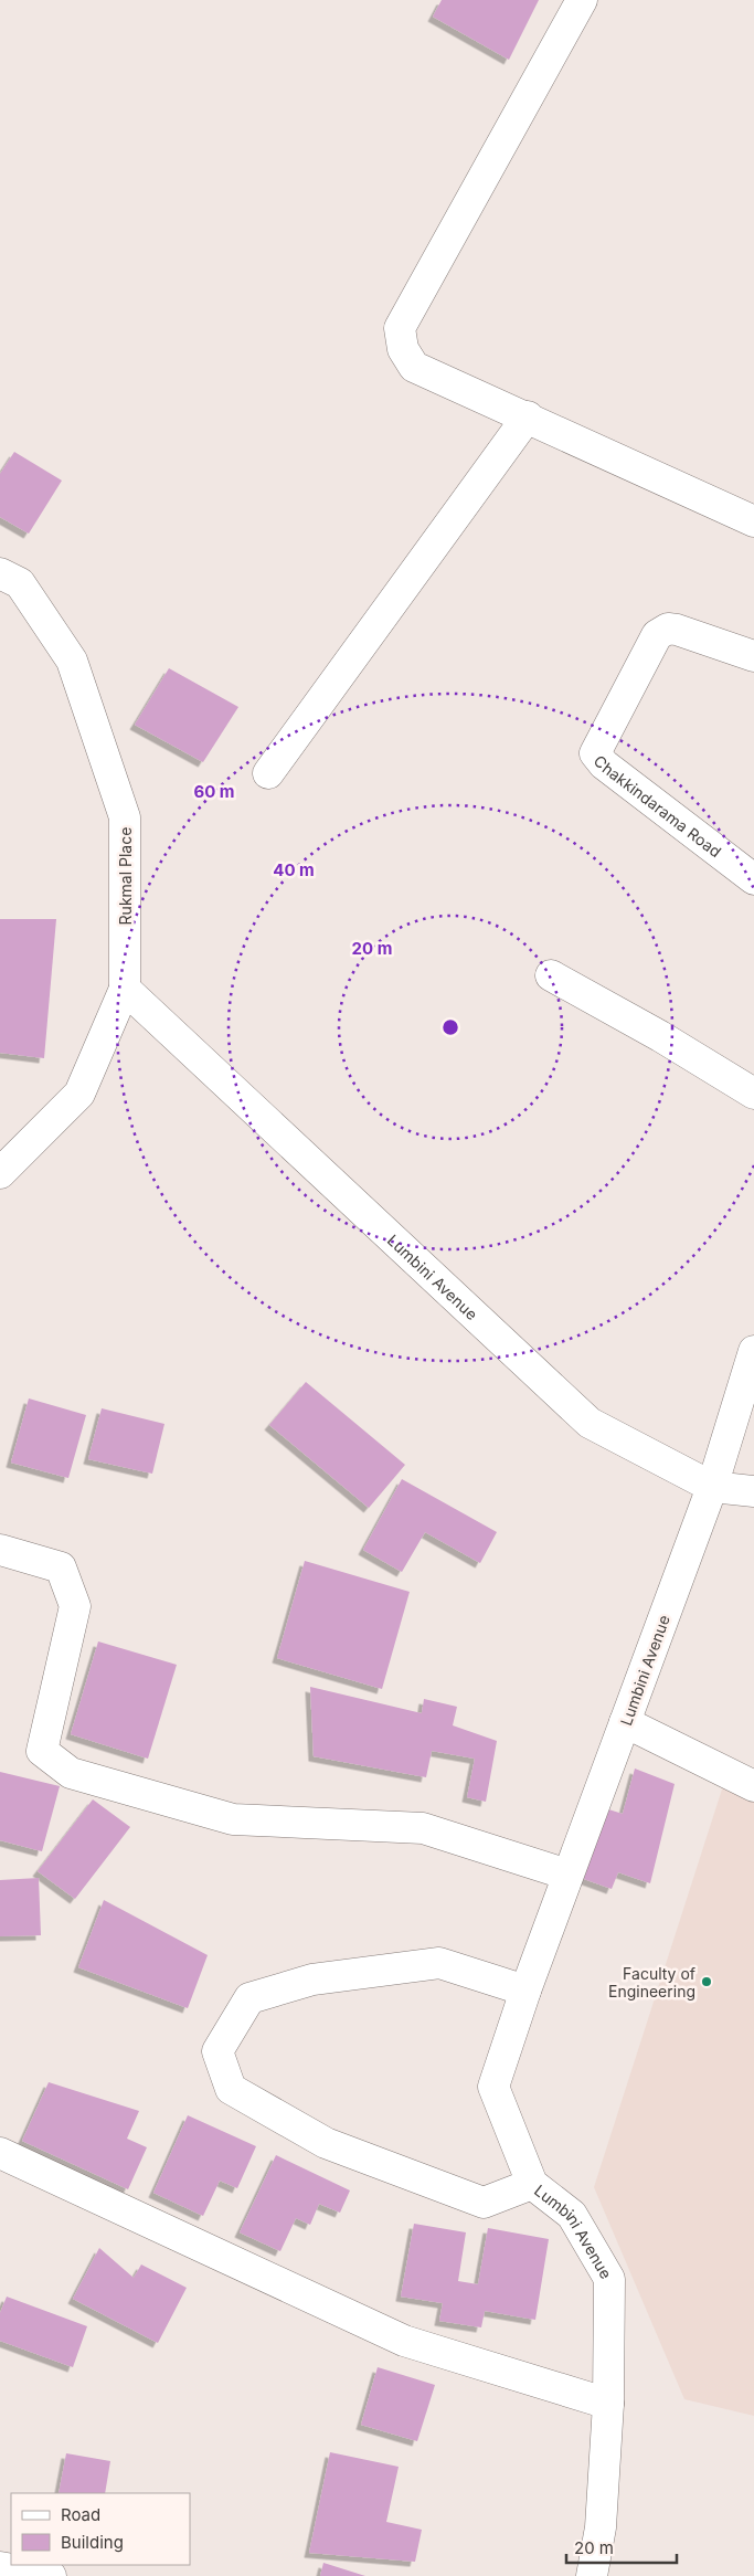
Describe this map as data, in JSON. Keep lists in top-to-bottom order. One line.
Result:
{"streets":{"street":["Chakkindarama Road","Rukmal Place","Lumbini Avenue"]},"crossings":[["Rukmal Place","Lumbini Avenue"]],"places":["Faculty of Engineering"],"legend":["Road","Building"],"scale_bar":"20 m","rings":["60 m","40 m","20 m"]}
